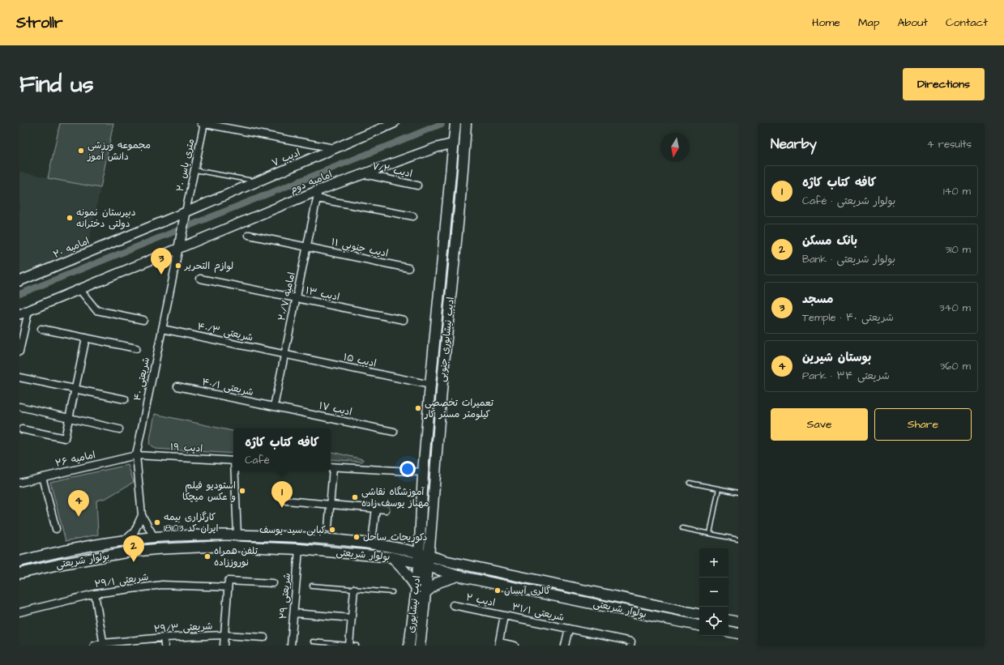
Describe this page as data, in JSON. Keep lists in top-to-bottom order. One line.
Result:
{"streets":{"main road":["ادیب نیشابوری جنوبی","بولوار شریعتی","ادیب نیشابوری"],"street":["ادیب ۷","۲۰ متری یاس","ادیب ۷/۲","امامیه دوم","امامیه ۲۰","ادیب جنوبي ١١","ادیب ۱۳","امامیه ۲۰/۷","شریعتی ۴۰/۳","ادیب ۱۵","شریعتی ۴۰","شریعتی ۴۰/۱","ادیب ۱۷","ادیب ۱۹","امامیه ۲۶","شریعتی ۲۹/۱","شریعتی ۲۹","ادیب ۲","شریعتی ۳۱/۱","شریعتی ۲۹/۳"]},"crossings":[["ادیب ۷","۲۰ متری یاس"],["ادیب ۷","امامیه ۲۰"],["۲۰ متری یاس","امامیه ۲۰"],["ادیب ۷/۲","امامیه دوم"],["امامیه دوم","امامیه ۲۰/۷"],["امامیه دوم","ادیب نیشابوری جنوبی"],["امامیه دوم","شریعتی ۴۰"],["ادیب جنوبي ١١","امامیه ۲۰/۷"],["ادیب ۱۳","امامیه ۲۰/۷"],["امامیه ۲۰/۷","شریعتی ۴۰/۳"],["امامیه ۲۰/۷","ادیب ۱۵"],["امامیه ۲۰/۷","شریعتی ۴۰/۱"],["امامیه ۲۰/۷","ادیب ۱۷"],["شریعتی ۴۰/۳","ادیب ۱۵"],["شریعتی ۴۰/۳","شریعتی ۴۰"],["ادیب نیشابوری جنوبی","ادیب ۱۵"],["ادیب نیشابوری جنوبی","بولوار شریعتی"],["ادیب نیشابوری جنوبی","ادیب نیشابوری"],["شریعتی ۴۰","ادیب ۱۹"],["شریعتی ۴۰","امامیه ۲۶"],["شریعتی ۴۰","بولوار شریعتی"],["شریعتی ۴۰/۱","ادیب ۱۷"],["ادیب ۱۹","امامیه ۲۶"],["بولوار شریعتی","شریعتی ۲۹"],["بولوار شریعتی","ادیب نیشابوری"],["ادیب ۲","شریعتی ۳۱/۱"]],"places":["مجموعه ورزشی دانش آموز","دبیرستان نمونه دولتی دخترانه","لوازم التحریر","تعمیرات تخصصی کیلومتر مستر کار","استودیو فیلم و عکس میچکا","آموزشگاه نقاشی مهناز یوسف زاده","کارگزاری بیمه ایران کد 18103","کبابی سید یوسف","دکوریجات ساحل","تلفن همراه نوروززاده","گالری آيسان"],"north":"bottom","page":{"header":"Strollr","nav":["Home","Map","About","Contact"],"buttons":["Directions",["Save","Share"]],"title":"Find us","heading":["Nearby","4 results"],"list":[{"mark":"1","name":"کافه کتاب کاژه","note":"Café · بولوار شریعتی","value":"140 m"},{"mark":"2","name":"بانک مسکن","note":"Bank · بولوار شریعتی","value":"310 m"},{"mark":"3","name":"مسجد","note":"Temple · شریعتی ۴۰","value":"340 m"},{"mark":"4","name":"بوستان شیرین","note":"Park · شریعتی ۳۴","value":"360 m"}],"pins":["3","1","4","2"],"popup":["کافه کتاب کاژه","Café"],"map_buttons":["+","−"]}}
